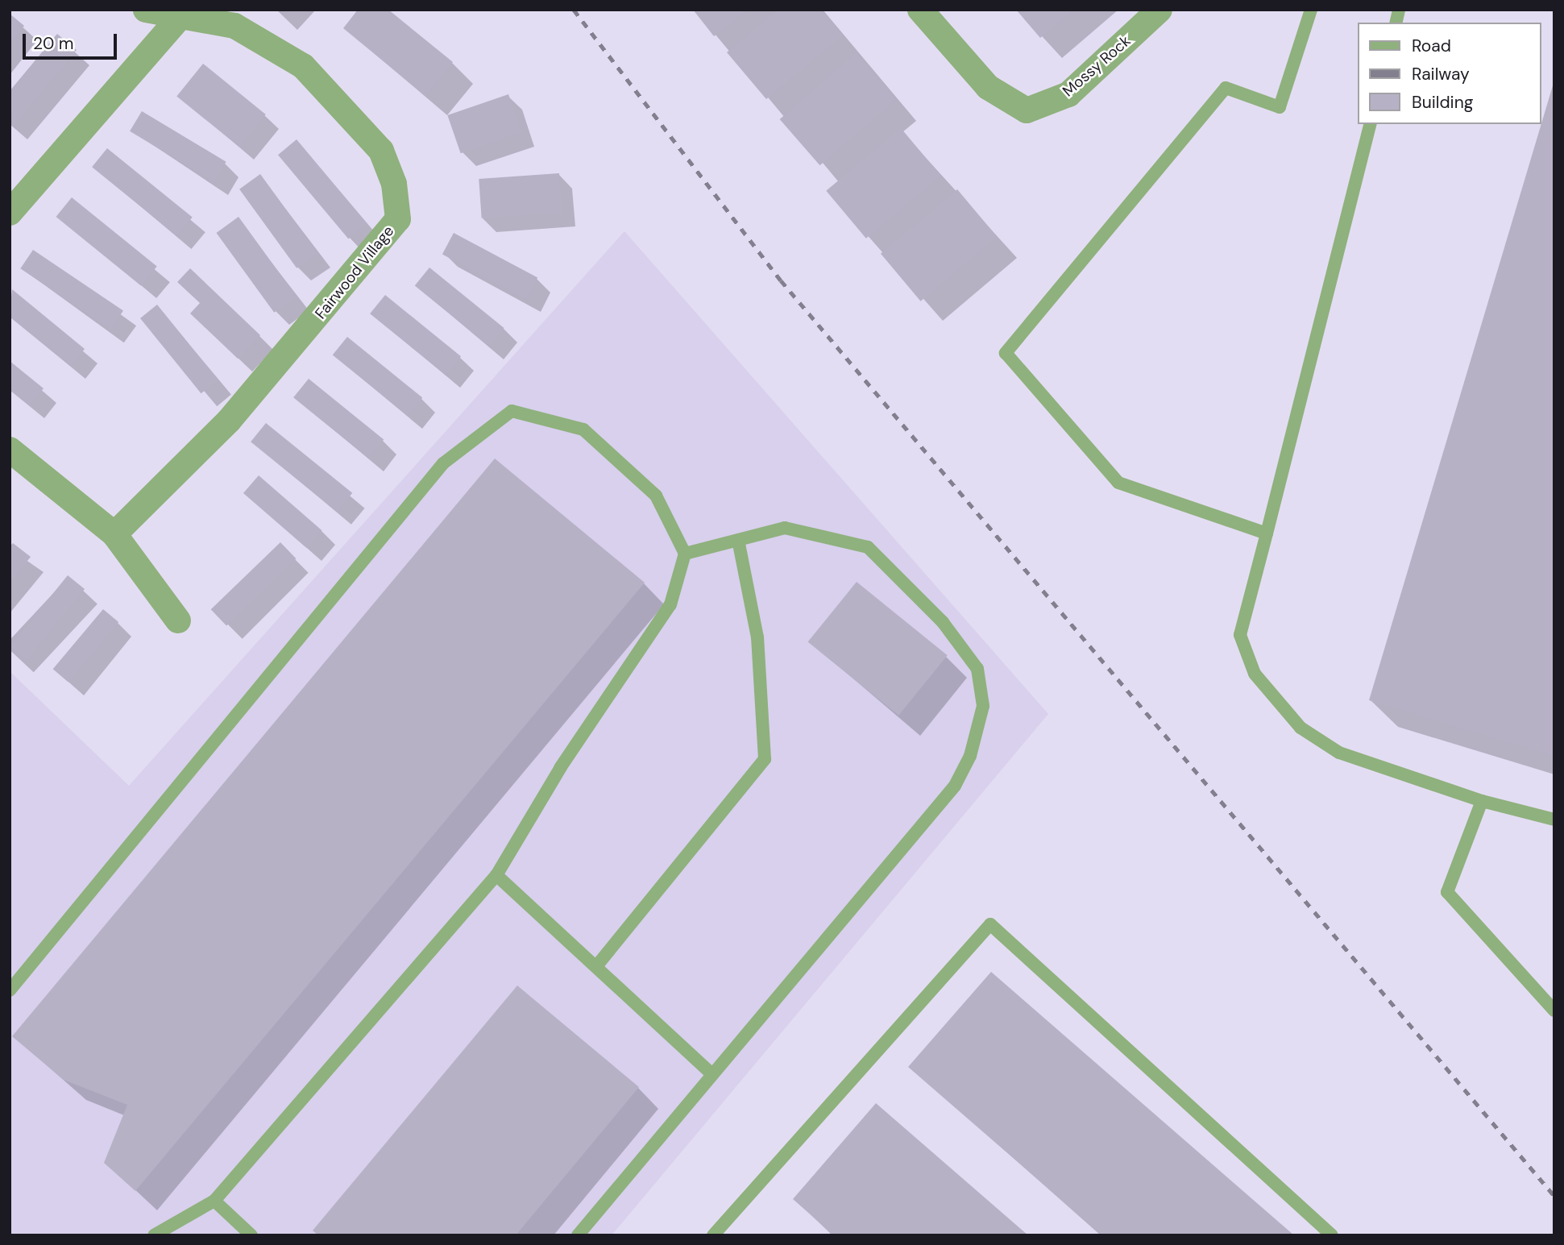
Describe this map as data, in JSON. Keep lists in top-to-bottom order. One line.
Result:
{"streets":{"street":["Mossy Rock","Fairwood Village"]},"legend":["Road","Railway","Building"],"scale_bar":"20 m"}
